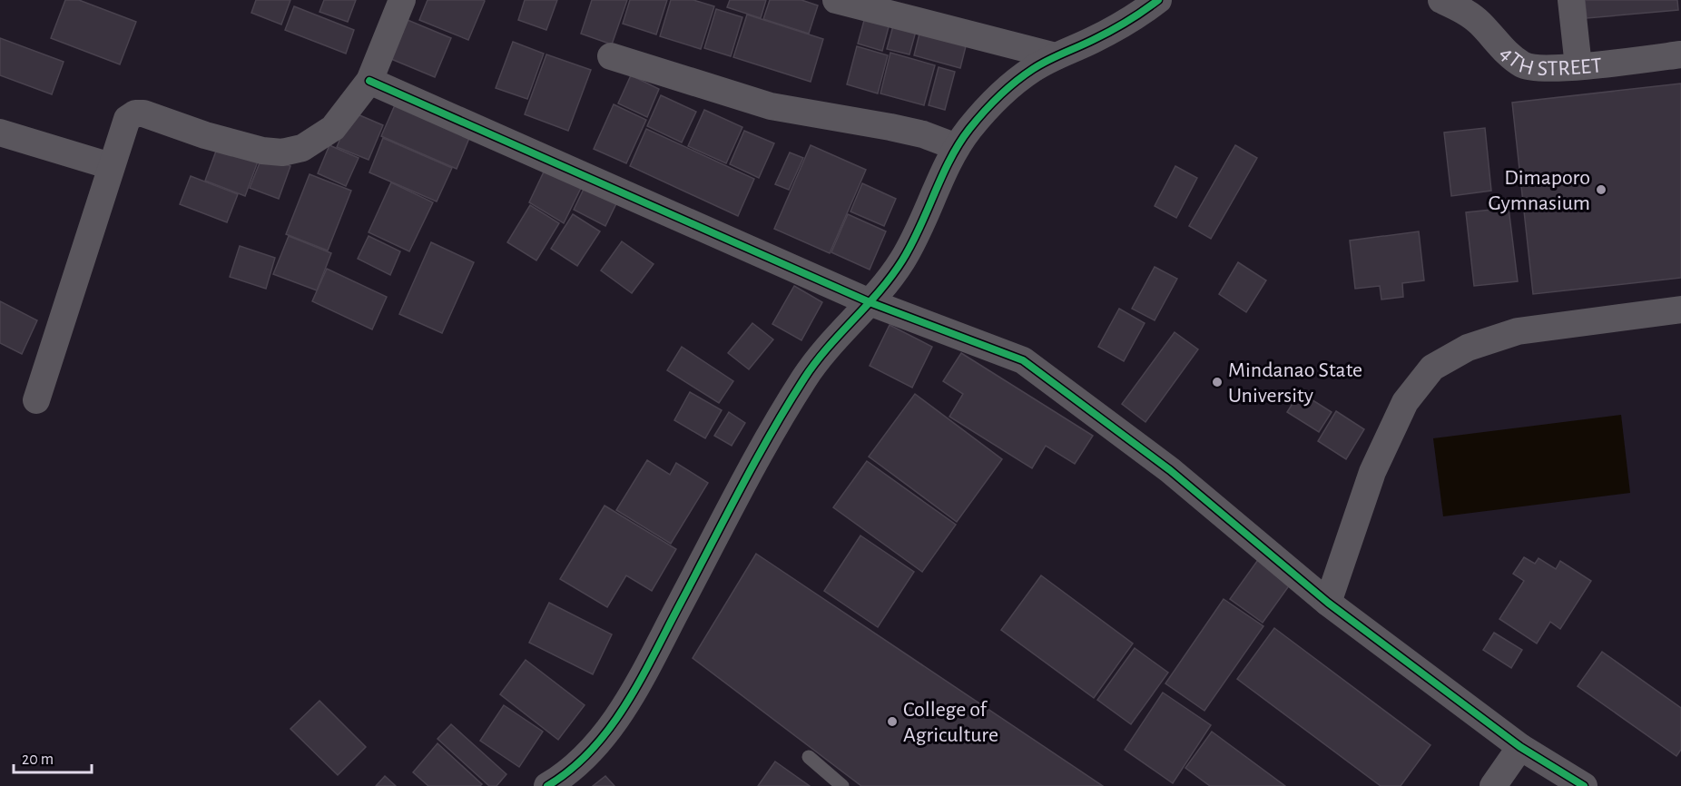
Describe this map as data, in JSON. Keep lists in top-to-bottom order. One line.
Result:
{"streets":{"street":["4TH STREET"]},"places":["Dimaporo Gymnasium","Mindanao State University","College of Agriculture"],"scale_bar":"20 m"}
